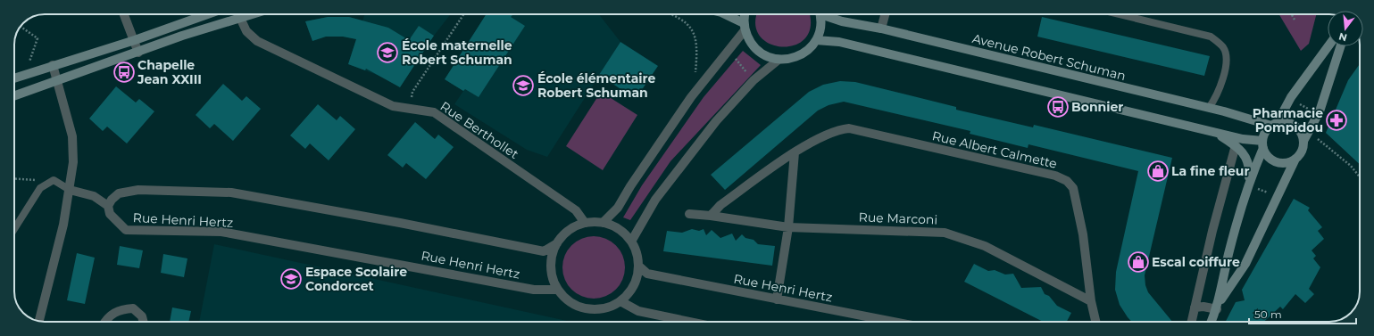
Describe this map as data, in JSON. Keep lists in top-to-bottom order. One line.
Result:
{"streets":{"main road":["Avenue Robert Schuman"],"street":["Rue Berthollet","Rue Albert Calmette","Rue Marconi","Rue Henri Hertz"]},"crossings":[["Rue Berthollet","Rue Henri Hertz"],["Rue Albert Calmette","Rue Marconi"]],"places":{"school or university":["École maternelle Robert Schuman","École élémentaire Robert Schuman","Espace Scolaire Condorcet"],"bus stop":["Chapelle Jean XXIII","Bonnier"],"pharmacy":["Pharmacie Pompidou"],"shop":["La fine fleur","Escal coiffure"]},"scale_bar":"50 m","north":"bottom"}
